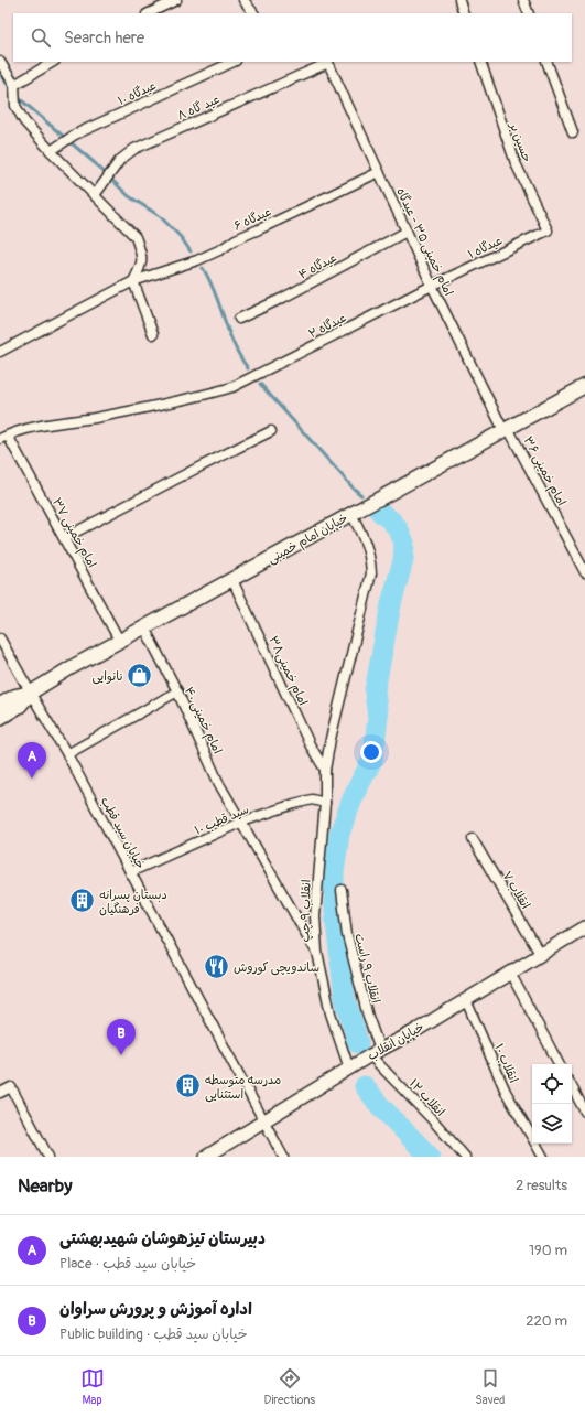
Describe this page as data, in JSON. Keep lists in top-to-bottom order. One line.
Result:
{"streets":{"main road":["خیابان امام خمینی"],"street":["عیدگاه ۱۰","عید گاه ۸","حسین بر","عیدگاه ۶","امام خمینی ۳۵ - عیدگاه","عیدگاه ۱","عیدگاه ۴","عیدگاه ۲","امام خمینی ۳۶","امام خمینی ۳۷","امام خمینی۳۸","امام خمینی ۴۰","سید قطب ۱۰","خیابان سید قطب","انقلاب ۷","انقلاب ۹ چپ","انقلاب ۹ راست","خیابان انقلاب","انقلاب ۱۰","انقلاب ۱۲"]},"crossings":[["عید گاه ۸","امام خمینی ۳۵ - عیدگاه"],["حسین بر","عیدگاه ۱"],["عیدگاه ۶","امام خمینی ۳۵ - عیدگاه"],["امام خمینی ۳۵ - عیدگاه","عیدگاه ۱"],["امام خمینی ۳۵ - عیدگاه","عیدگاه ۴"],["امام خمینی ۳۵ - عیدگاه","عیدگاه ۲"],["امام خمینی ۳۵ - عیدگاه","امام خمینی ۳۶"],["امام خمینی ۳۵ - عیدگاه","خیابان امام خمینی"],["عیدگاه ۱","عیدگاه ۲"],["عیدگاه ۲","امام خمینی ۳۷"],["امام خمینی ۳۶","خیابان امام خمینی"],["امام خمینی ۳۷","خیابان امام خمینی"],["خیابان امام خمینی","امام خمینی۳۸"],["خیابان امام خمینی","امام خمینی ۴۰"],["خیابان امام خمینی","خیابان سید قطب"],["خیابان امام خمینی","انقلاب ۹ چپ"],["امام خمینی۳۸","انقلاب ۹ چپ"],["امام خمینی ۴۰","سید قطب ۱۰"],["امام خمینی ۴۰","انقلاب ۹ چپ"],["سید قطب ۱۰","خیابان سید قطب"],["سید قطب ۱۰","انقلاب ۹ چپ"],["خیابان سید قطب","خیابان انقلاب"],["انقلاب ۷","خیابان انقلاب"],["انقلاب ۹ چپ","خیابان انقلاب"],["انقلاب ۹ راست","خیابان انقلاب"],["انقلاب ۹ راست","انقلاب ۱۲"],["خیابان انقلاب","انقلاب ۱۰"],["خیابان انقلاب","انقلاب ۱۲"]],"places":{"shop":["نانوایی"],"building":["دبستان پسرانه فرهنگیان","مدرسه متوسطه استثنایی"],"restaurant":["ساندویچی کوروش"]},"page":{"search":"Search here","pins":["A","B"],"heading":["Nearby","2 results"],"list":[{"mark":"A","name":"دبیرستان تیزهوشان شهیدبهشتی","note":"Place · خیابان سید قطب","value":"190 m"},{"mark":"B","name":"اداره آموزش و پرورش سراوان","note":"Public building · خیابان سید قطب","value":"220 m"}],"nav":["Map","Directions","Saved"]}}
